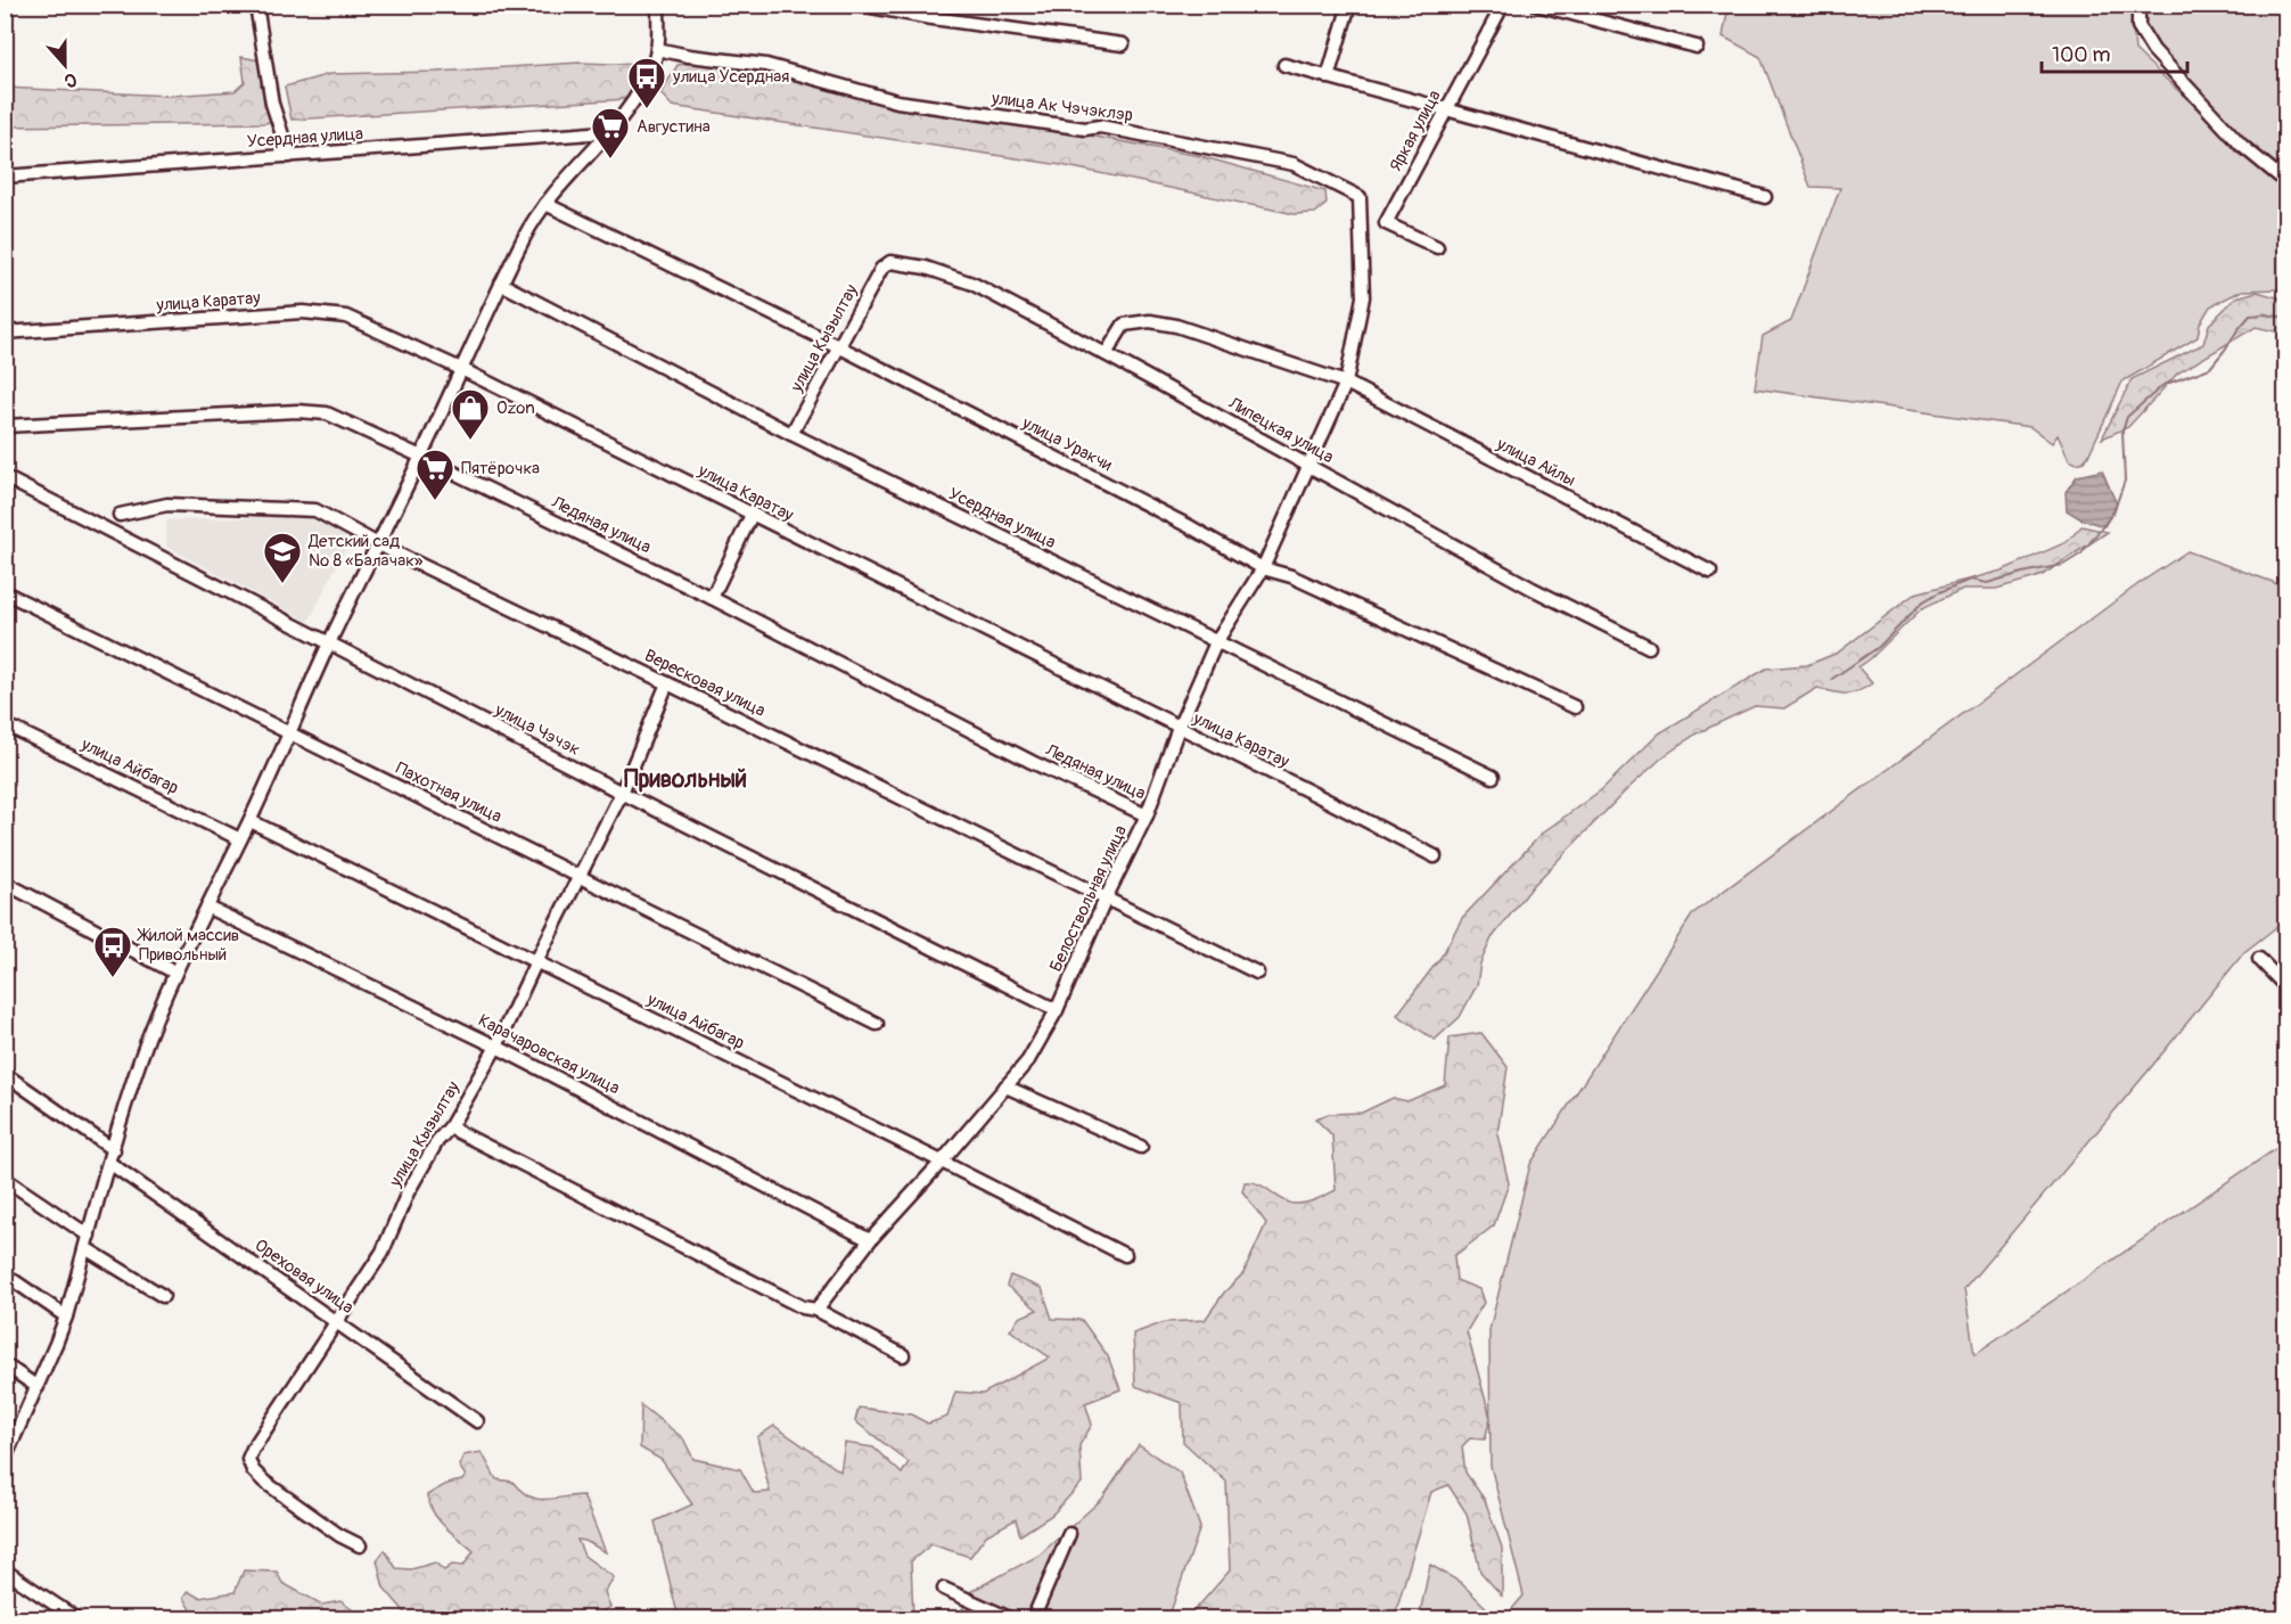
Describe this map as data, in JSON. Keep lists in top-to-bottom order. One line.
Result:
{"streets":{"street":["улица Ак Чэчэклэр","Яркая улица","Усердная улица","улица Каратау","улица Кызылтау","Липецкая улица","улица Уракчи","улица Айлы","Ледяная улица","Вересковая улица","улица Чэчэк","улица Айбагар","Пахотная улица","Белоствольная улица","Карачаровская улица","Ореховая улица"]},"crossings":[["улица Ак Чэчэклэр","Белоствольная улица"],["Усердная улица","улица Кызылтау"],["Усердная улица","Белоствольная улица"],["улица Каратау","Белоствольная улица"],["улица Кызылтау","Липецкая улица"],["улица Кызылтау","улица Уракчи"],["улица Кызылтау","Вересковая улица"],["улица Кызылтау","улица Чэчэк"],["улица Кызылтау","улица Айбагар"],["улица Кызылтау","Пахотная улица"],["улица Кызылтау","Карачаровская улица"],["улица Кызылтау","Ореховая улица"],["Липецкая улица","улица Айлы"],["Липецкая улица","Белоствольная улица"],["улица Уракчи","Белоствольная улица"],["улица Айлы","Белоствольная улица"],["Ледяная улица","Белоствольная улица"],["Вересковая улица","Белоствольная улица"],["улица Чэчэк","Белоствольная улица"],["улица Айбагар","Белоствольная улица"],["Белоствольная улица","Карачаровская улица"]],"districts":["Привольный"],"places":{"bus stop":["улица Усердная","Жилой массив Привольный"],"supermarket":["Августина","Пятёрочка"],"shop":["Ozon"],"school or university":["Детский сад № 8 «Балачак»"]},"scale_bar":"100 m","north":"bottom"}
